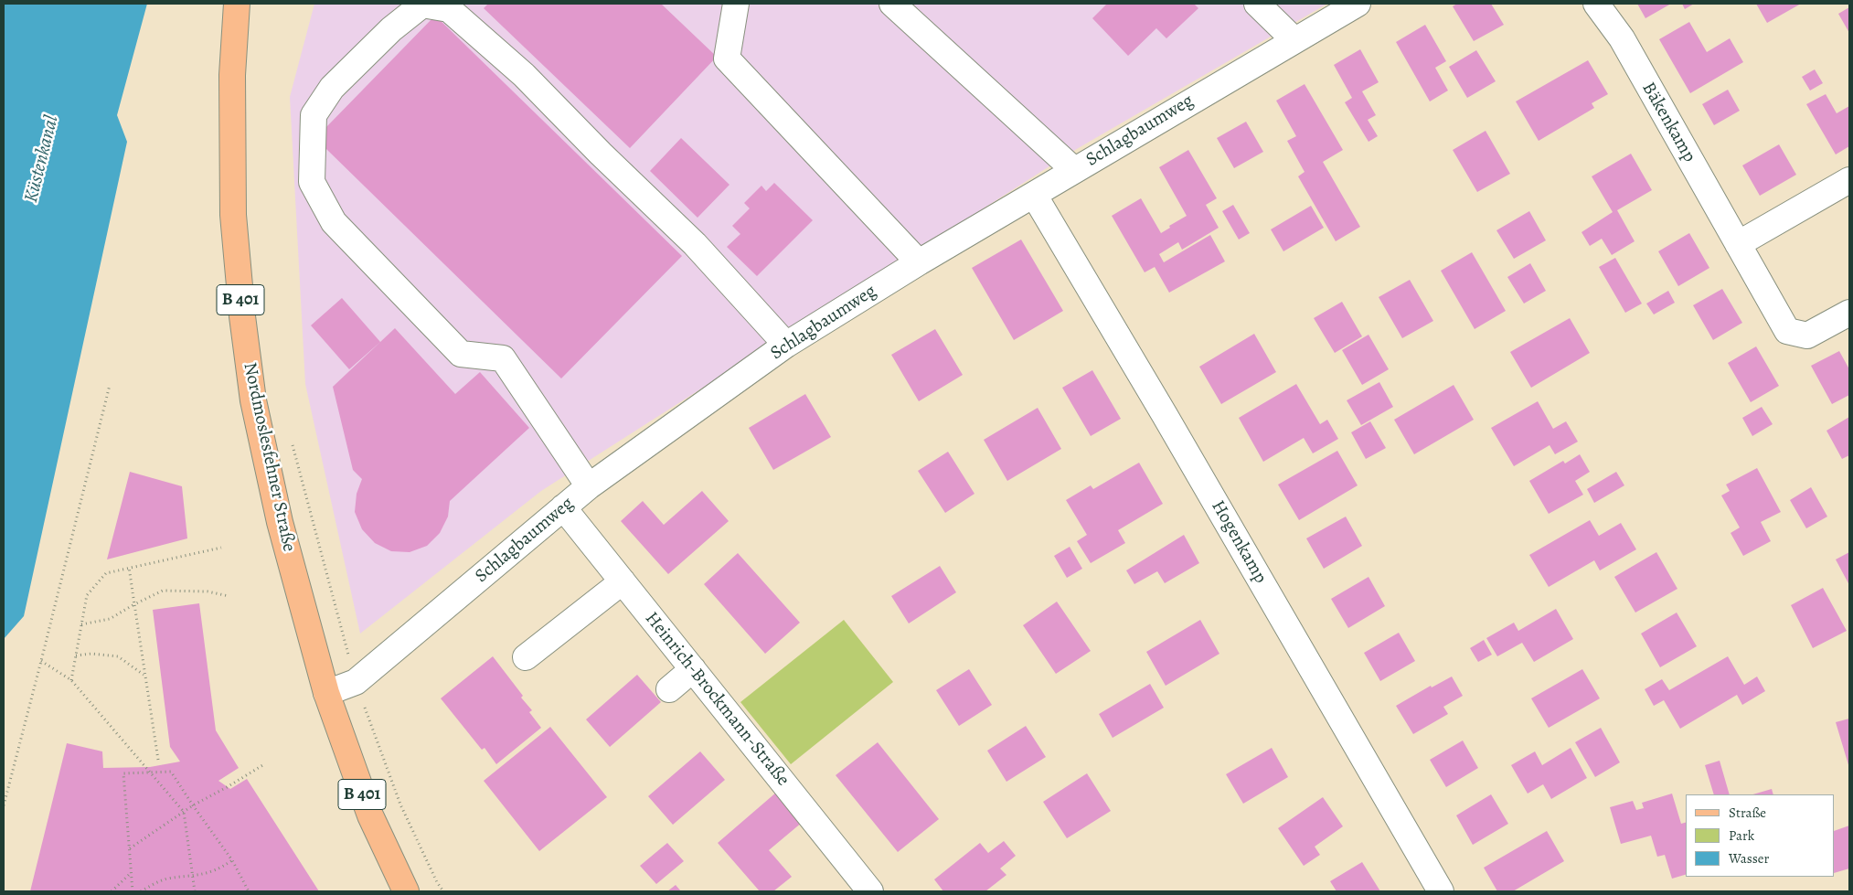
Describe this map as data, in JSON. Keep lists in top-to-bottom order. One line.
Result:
{"streets":{"main road":["B 401","Nordmoslesfehner Straße"],"street":["Bäkenkamp","Schlagbaumweg","Hogenkamp","Heinrich-Brockmann-Straße"]},"crossings":[["Schlagbaumweg","Nordmoslesfehner Straße"],["Schlagbaumweg","Hogenkamp"],["Schlagbaumweg","Heinrich-Brockmann-Straße"]],"water":["Küstenkanal"],"legend":["Straße","Park","Wasser"]}
